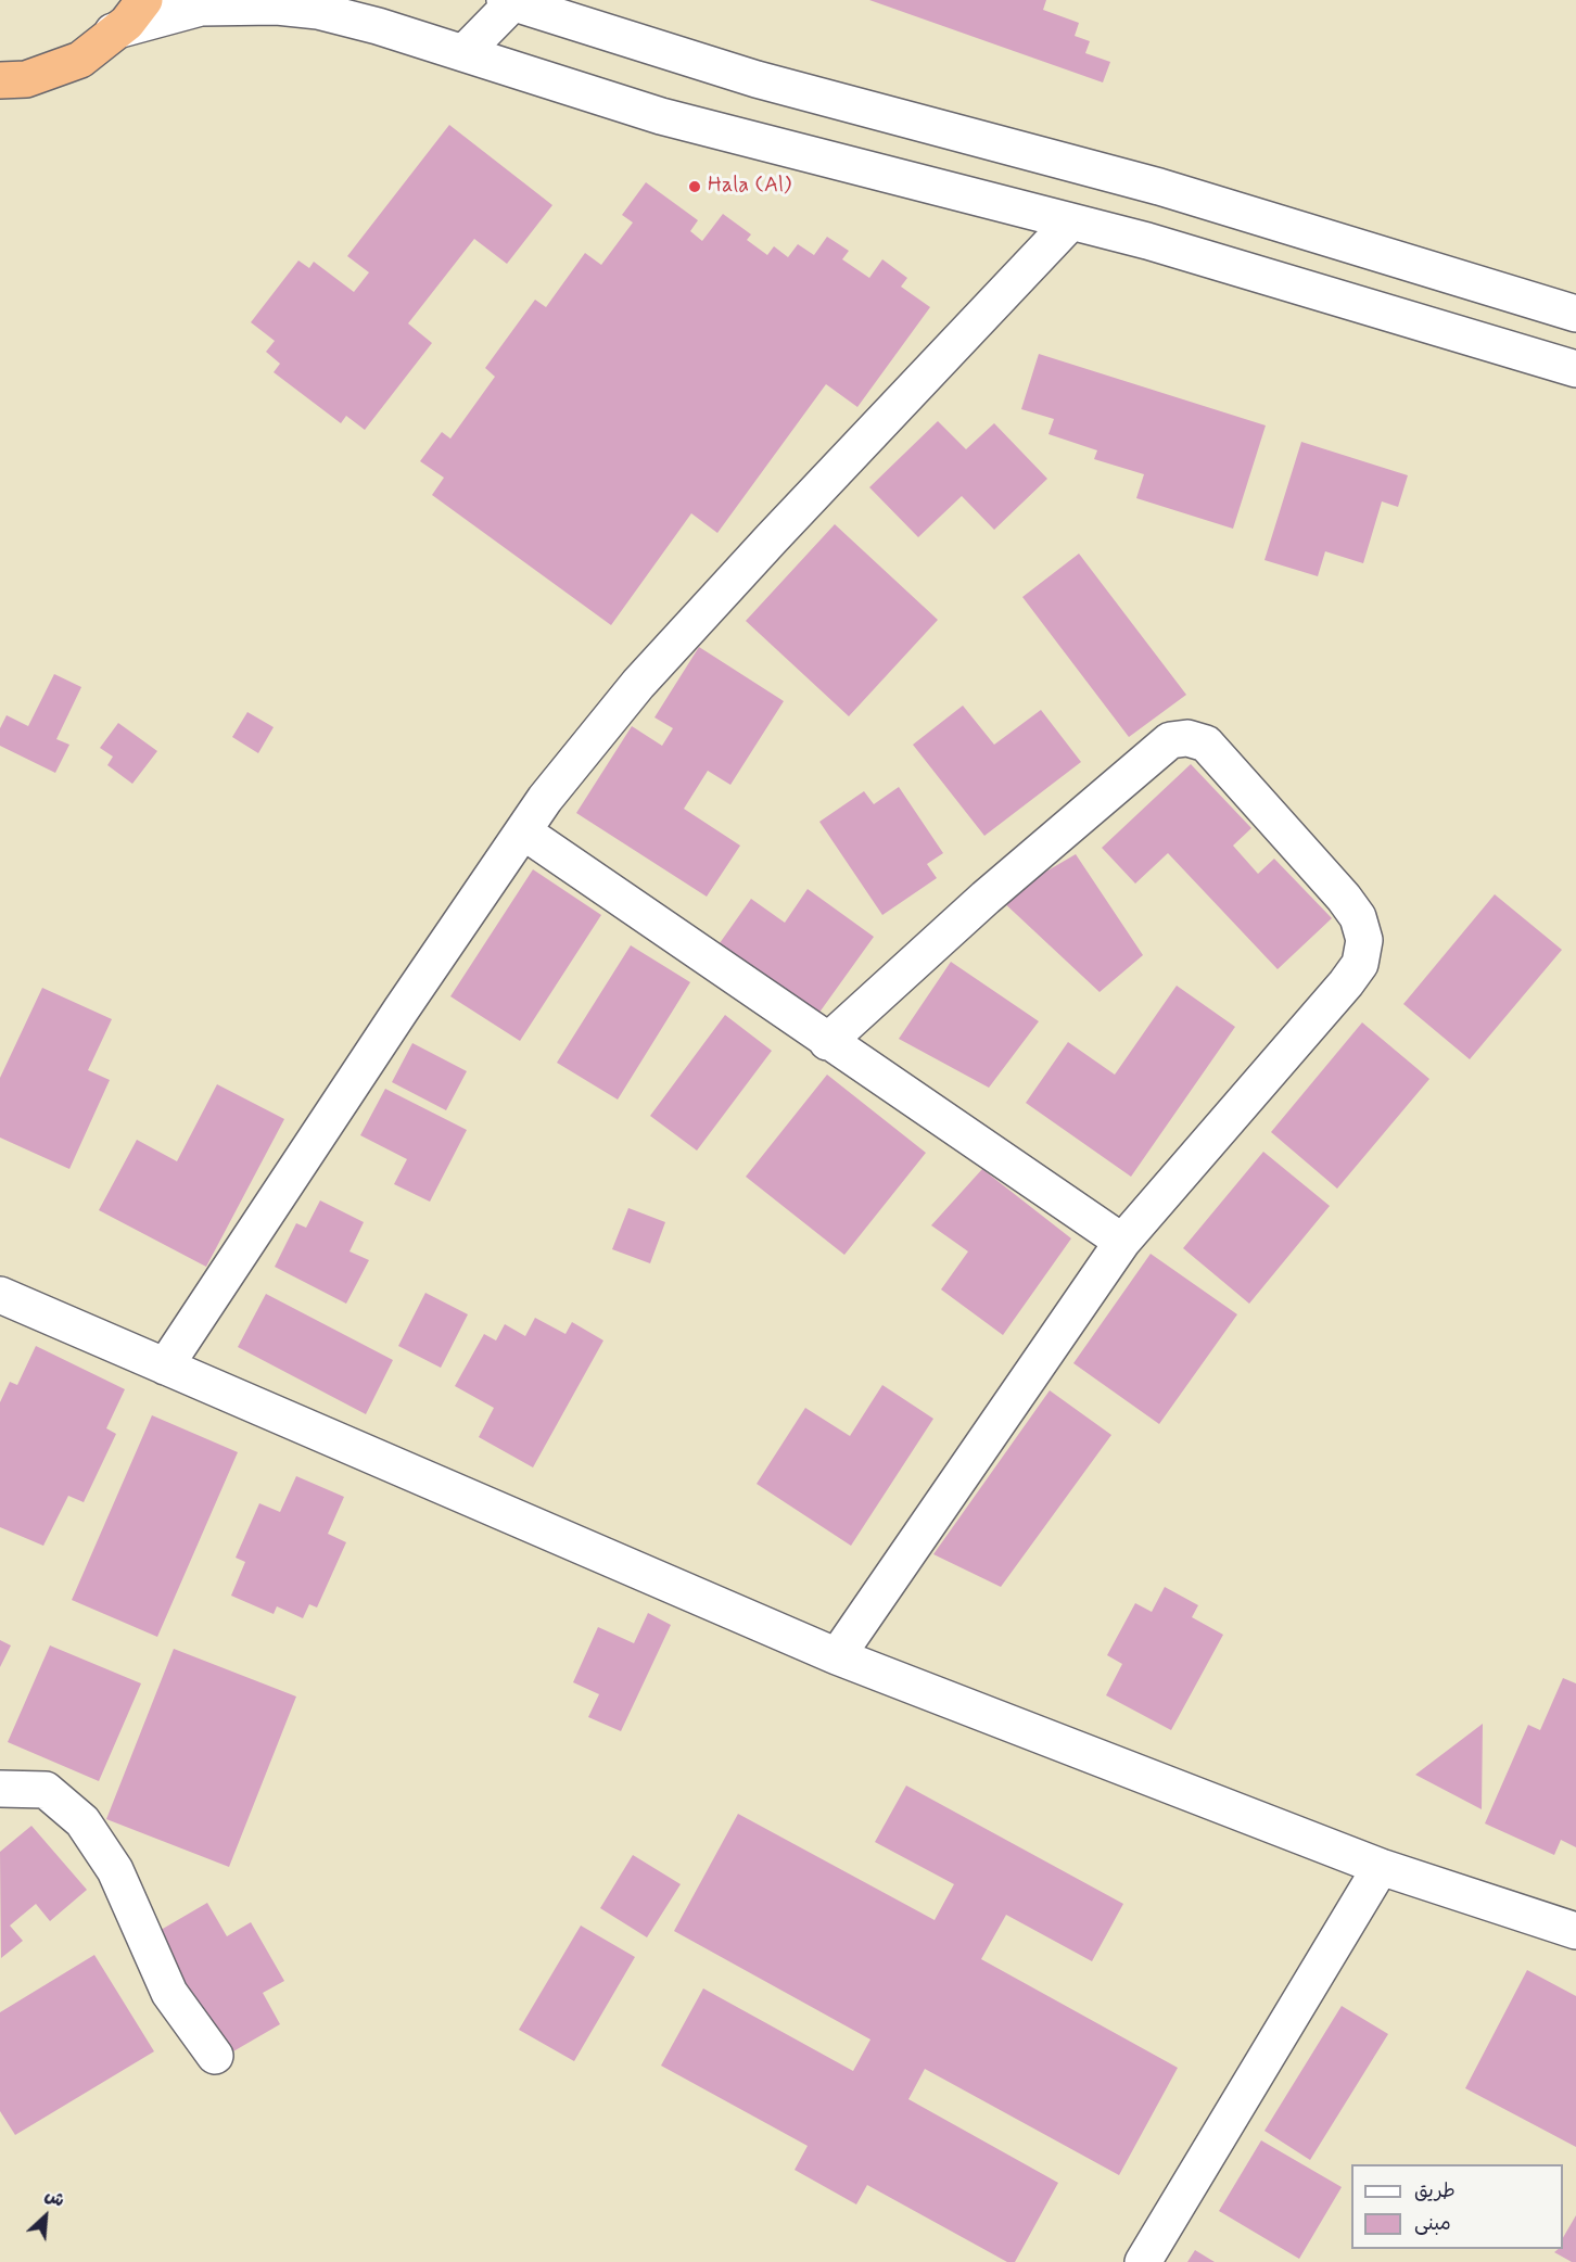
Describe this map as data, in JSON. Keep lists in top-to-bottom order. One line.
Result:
{"places":["Hala (Al)"],"legend":["طريق","مبنى"],"north":"top right"}
